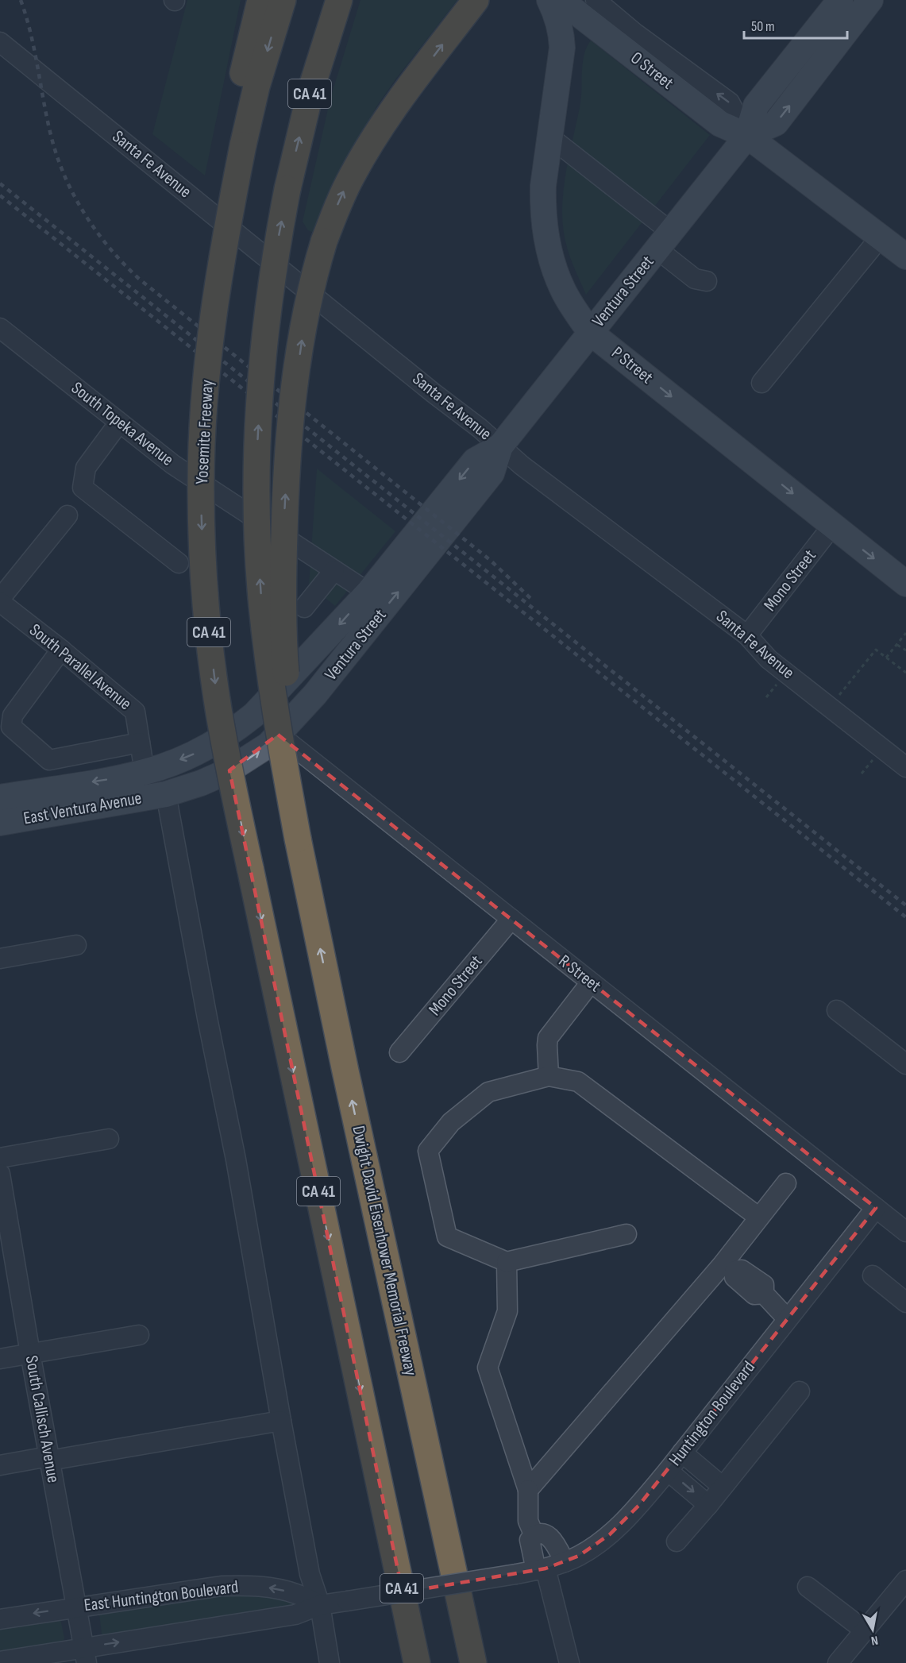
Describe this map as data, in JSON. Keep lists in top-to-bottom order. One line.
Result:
{"streets":{"highway":["CA 41","Yosemite Freeway","Dwight David Eisenhower Memorial Freeway"],"main road":["O Street","Ventura Street","P Street","East Ventura Avenue"],"street":["Santa Fe Avenue","South Topeka Avenue","Mono Street","South Parallel Avenue","R Street","Huntington Boulevard","South Callisch Avenue","East Huntington Boulevard"]},"crossings":[["O Street","Ventura Street"],["O Street","P Street"],["CA 41","Yosemite Freeway"],["CA 41","Dwight David Eisenhower Memorial Freeway"],["Santa Fe Avenue","Ventura Street"],["Santa Fe Avenue","Mono Street"],["Ventura Street","P Street"],["Ventura Street","South Topeka Avenue"],["Ventura Street","South Parallel Avenue"],["Ventura Street","East Ventura Avenue"],["Ventura Street","R Street"],["P Street","Mono Street"],["Mono Street","R Street"],["South Parallel Avenue","East Ventura Avenue"],["R Street","Huntington Boulevard"],["Huntington Boulevard","East Huntington Boulevard"],["South Callisch Avenue","East Huntington Boulevard"]],"one_way":["P Street","Dwight David Eisenhower Memorial Freeway"],"scale_bar":"50 m","north":"bottom"}
